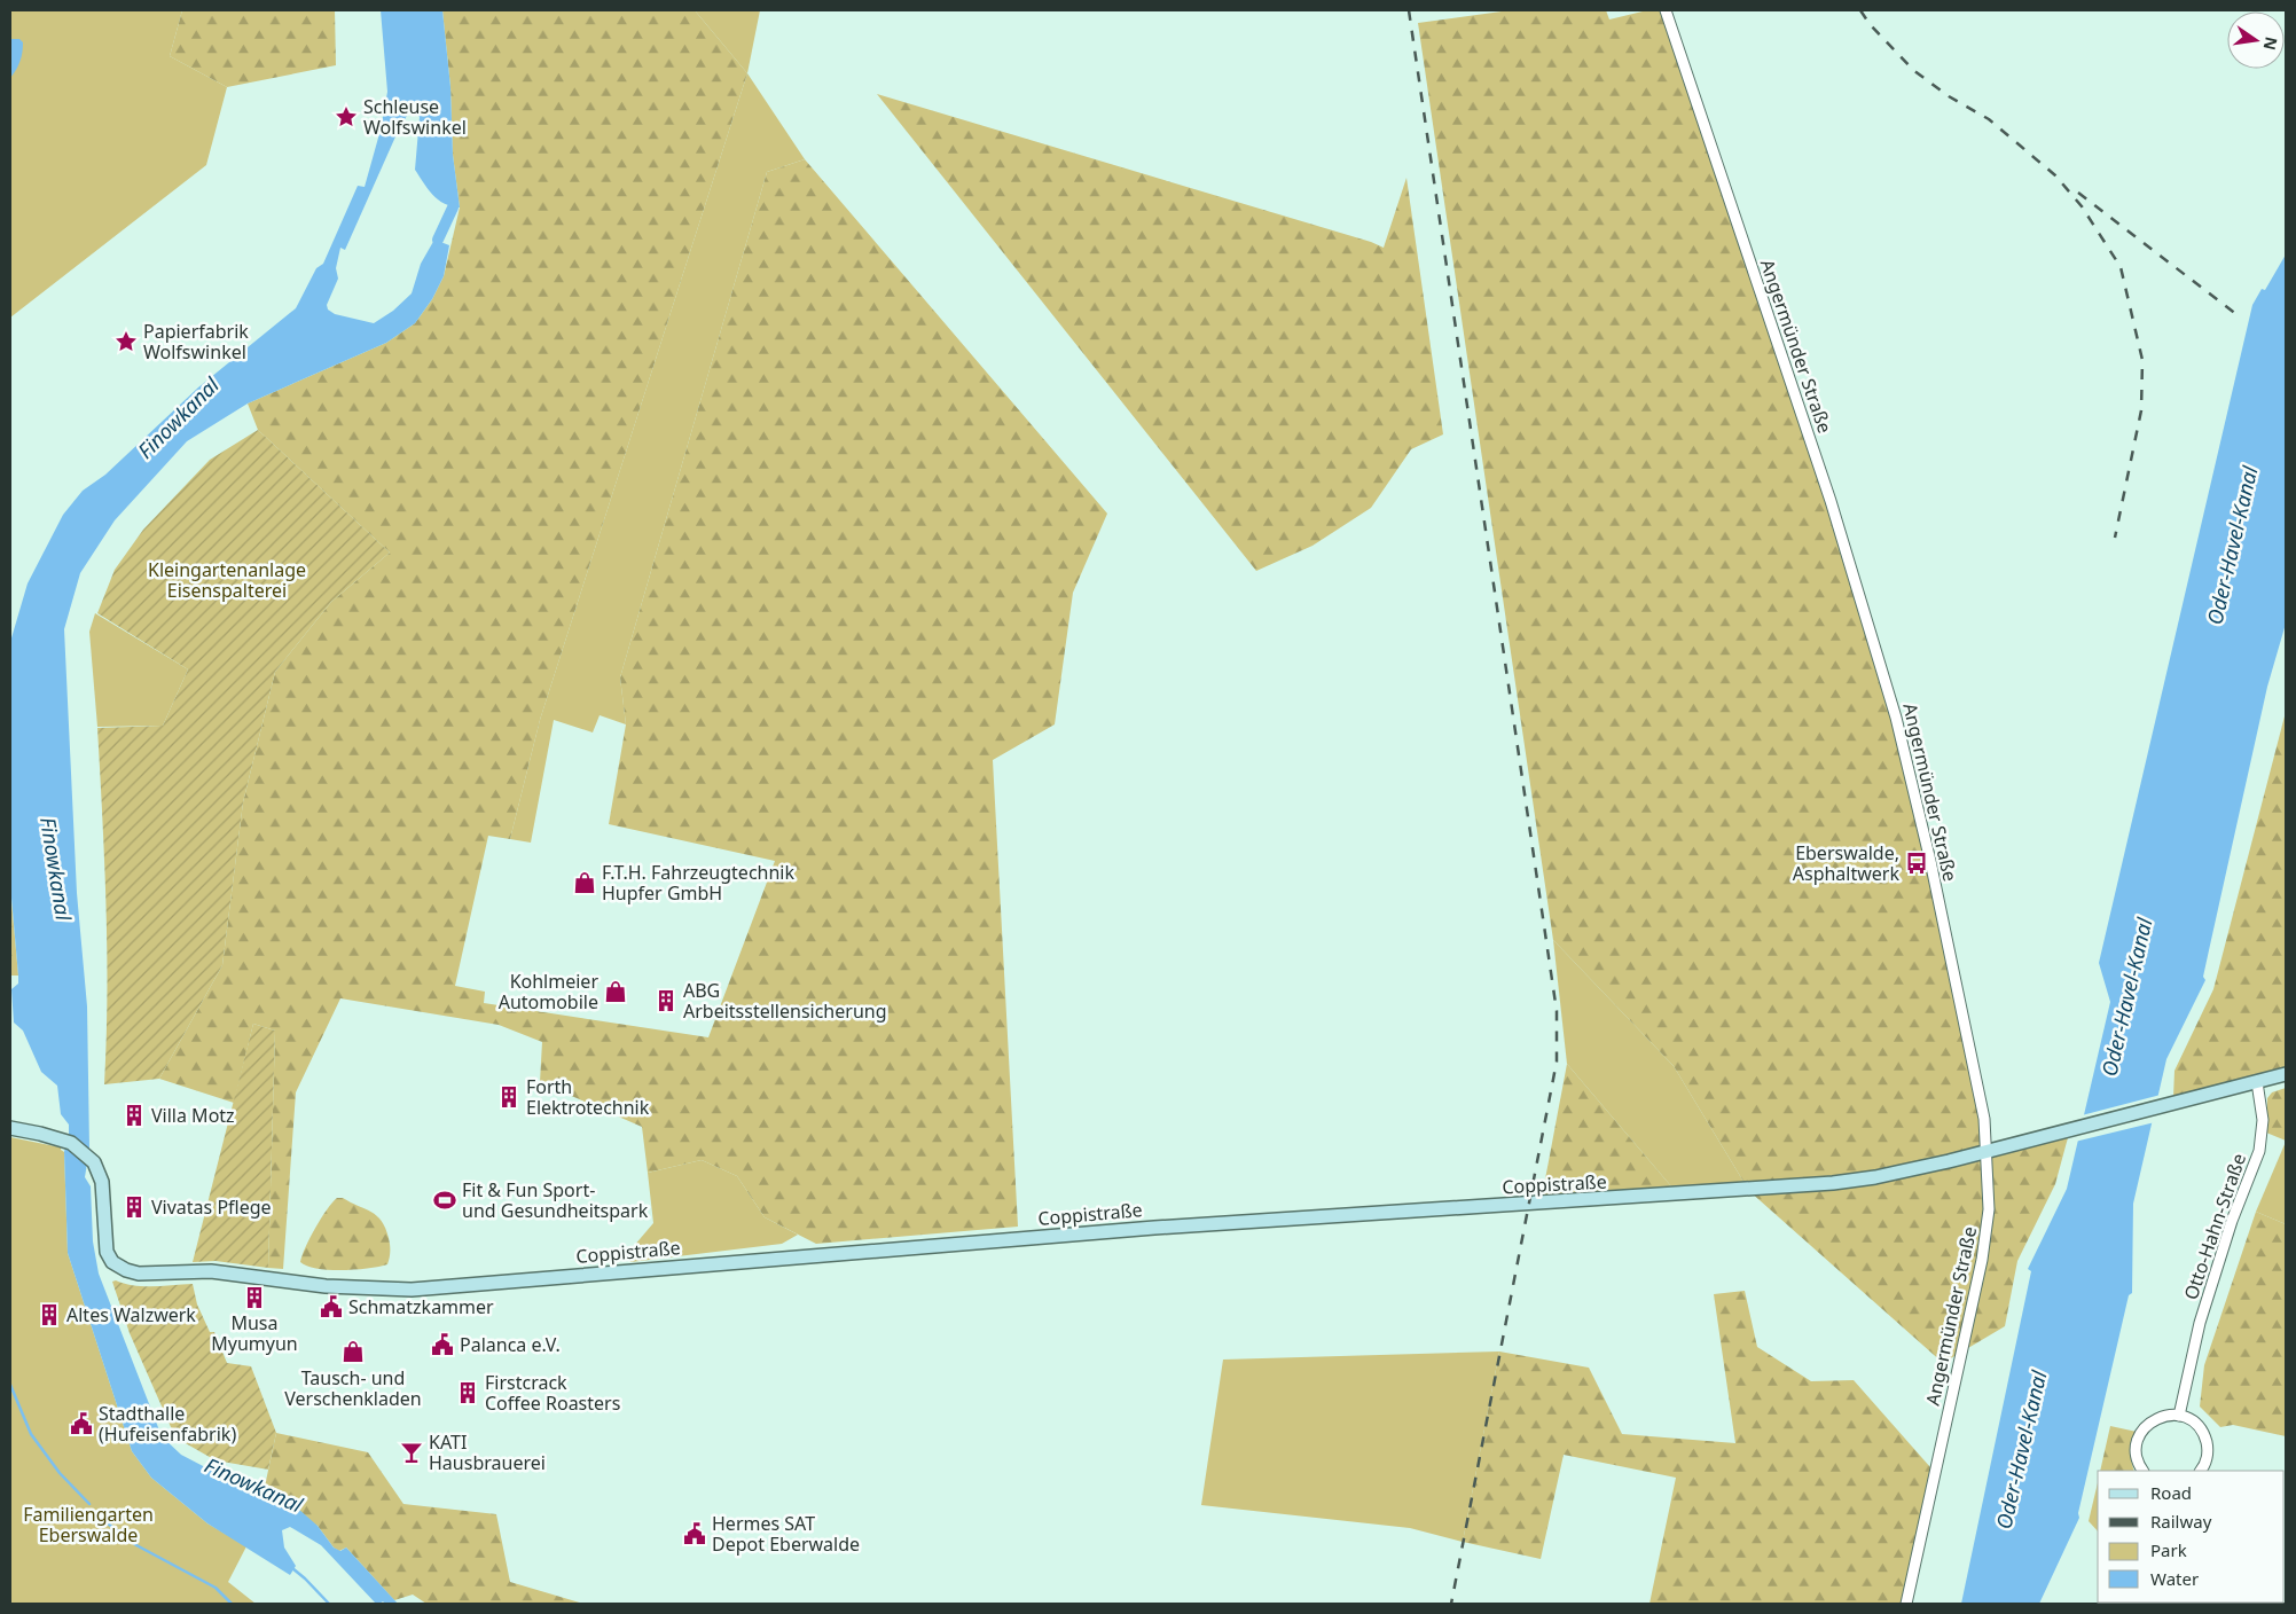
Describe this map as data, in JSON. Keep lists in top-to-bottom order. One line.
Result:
{"streets":{"main road":["Coppistraße"],"street":["Angermünder Straße","Otto-Hahn-Straße"]},"crossings":[["Angermünder Straße","Coppistraße"],["Coppistraße","Otto-Hahn-Straße"]],"water":["Finowkanal","Oder-Havel-Kanal"],"parks":["Kleingartenanlage Eisenspalterei","Familiengarten Eberswalde"],"places":{"place":["Schleuse Wolfswinkel","Papierfabrik Wolfswinkel"],"bus stop":["Eberswalde, Asphaltwerk"],"shop":["F.T.H. Fahrzeugtechnik Hupfer GmbH","Kohlmeier Automobile","Tausch- und Verschenkladen"],"building":["ABG Arbeitsstellensicherung","Forth Elektrotechnik","Villa Motz","Vivatas Pflege","Musa Myumyun","Altes Walzwerk","Firstcrack Coffee Roasters"],"sports":["Fit & Fun Sport- und Gesundheitspark"],"public building":["Schmatzkammer","Palanca e.V.","Stadthalle (Hufeisenfabrik)","Hermes SAT Depot Eberwalde"],"bar":["KATI Hausbrauerei"]},"legend":["Road","Railway","Park","Water"],"north":"right"}
